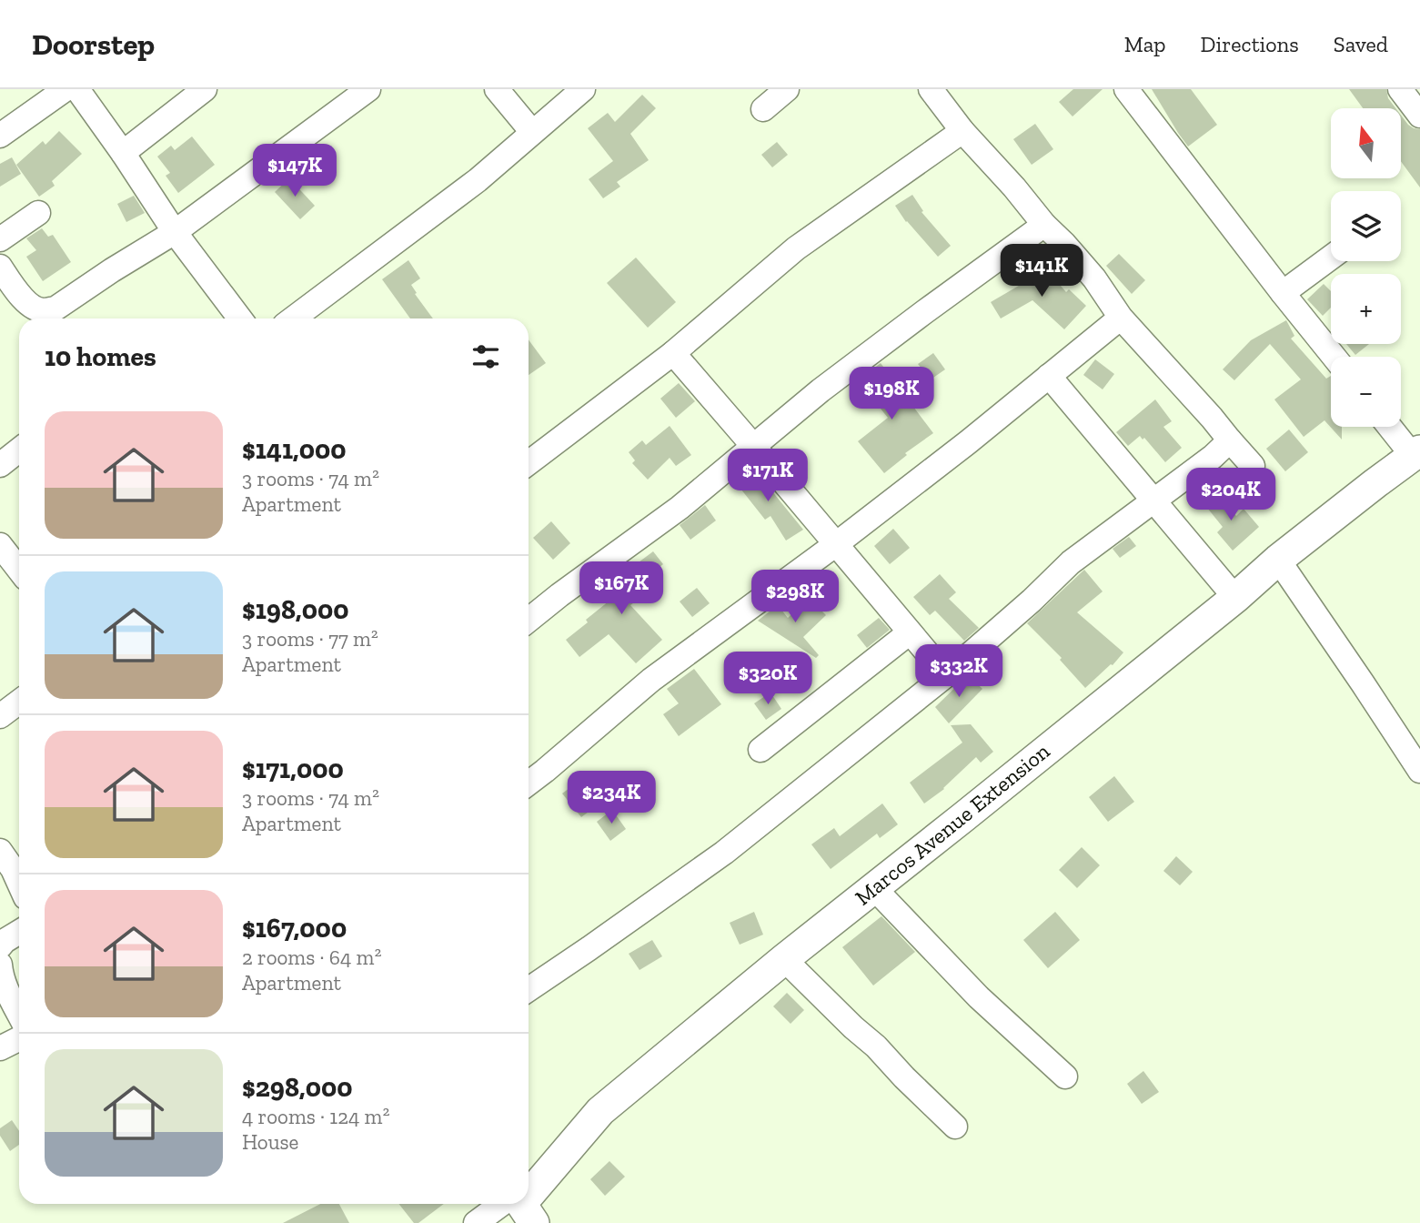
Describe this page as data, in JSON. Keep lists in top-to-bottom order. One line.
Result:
{"streets":{"street":["Marcos Avenue Extension"]},"north":"top","page":{"header":"Doorstep","nav":["Map","Directions","Saved"],"map_buttons":["+","−"],"price":["$147K","$141K","$198K","$171K","$204K","$167K","$298K","$332K","$320K","$234K"],"heading":"10 homes","list":[{"name":"$141,000","note":"3 rooms · 74 m² · Apartment"},{"name":"$198,000","note":"3 rooms · 77 m² · Apartment"},{"name":"$171,000","note":"3 rooms · 74 m² · Apartment"},{"name":"$167,000","note":"2 rooms · 64 m² · Apartment"},{"name":"$298,000","note":"4 rooms · 124 m² · House"}]}}
